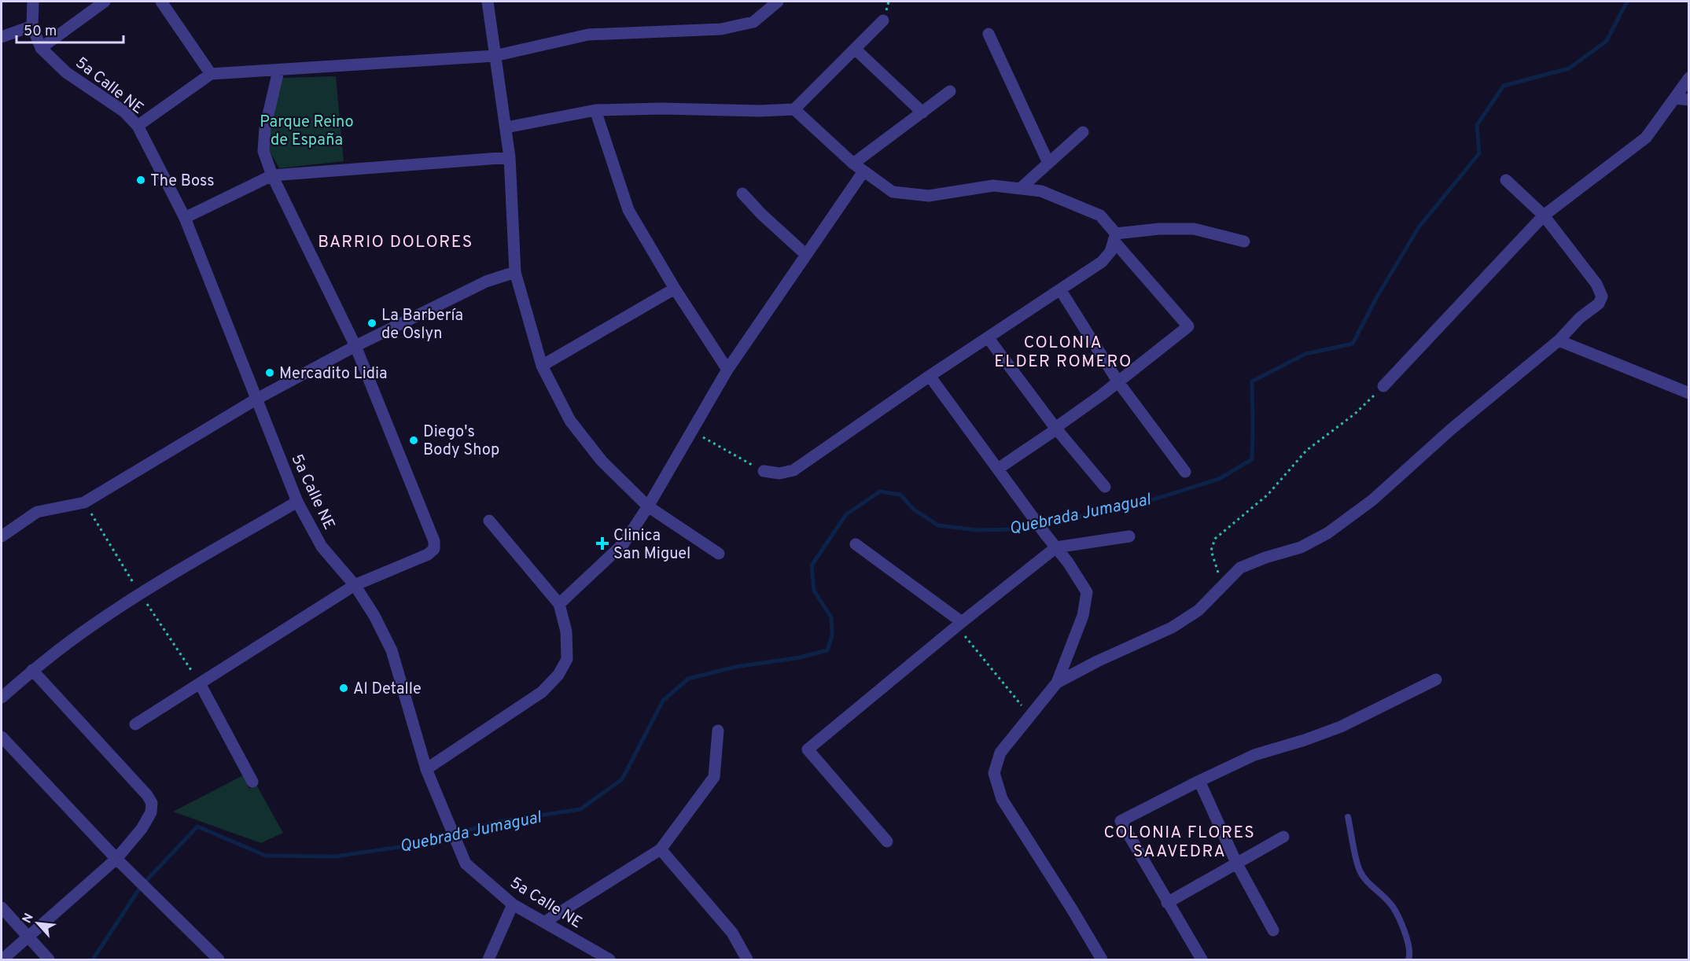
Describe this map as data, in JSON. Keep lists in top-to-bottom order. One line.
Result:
{"streets":{"street":["5a Calle NE"]},"districts":["BARRIO DOLORES","COLONIA ELDER ROMERO","COLONIA FLORES SAAVEDRA"],"water":["Quebrada Jumagual"],"parks":["Parque Reino de España"],"places":{"other":["The Boss","La Barbería de Oslyn","Mercadito Lidia","Diego's Body Shop","Al Detalle"],"health":["Clinica San Miguel"]},"scale_bar":"50 m","north":"top left"}
